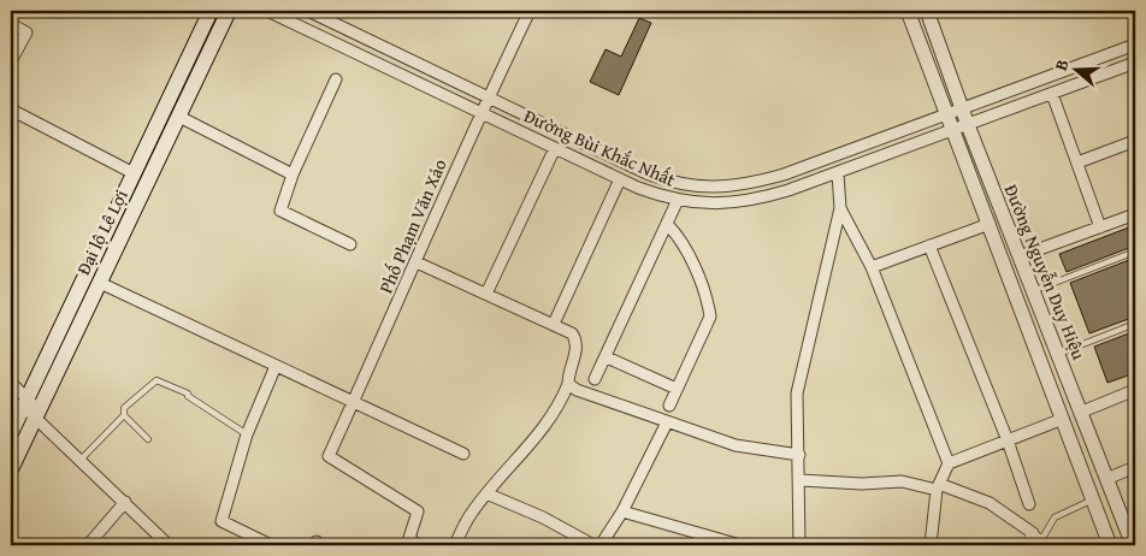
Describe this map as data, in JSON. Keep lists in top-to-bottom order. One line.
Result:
{"streets":{"main road":["Đại lộ Lê Lợi"],"street":["Đường Bùi Khắc Nhất","Phố Phạm Văn Xảo","Đường Nguyễn Duy Hiệu"]},"crossings":[["Đường Bùi Khắc Nhất","Phố Phạm Văn Xảo"],["Đường Bùi Khắc Nhất","Đường Nguyễn Duy Hiệu"]],"north":"left"}
